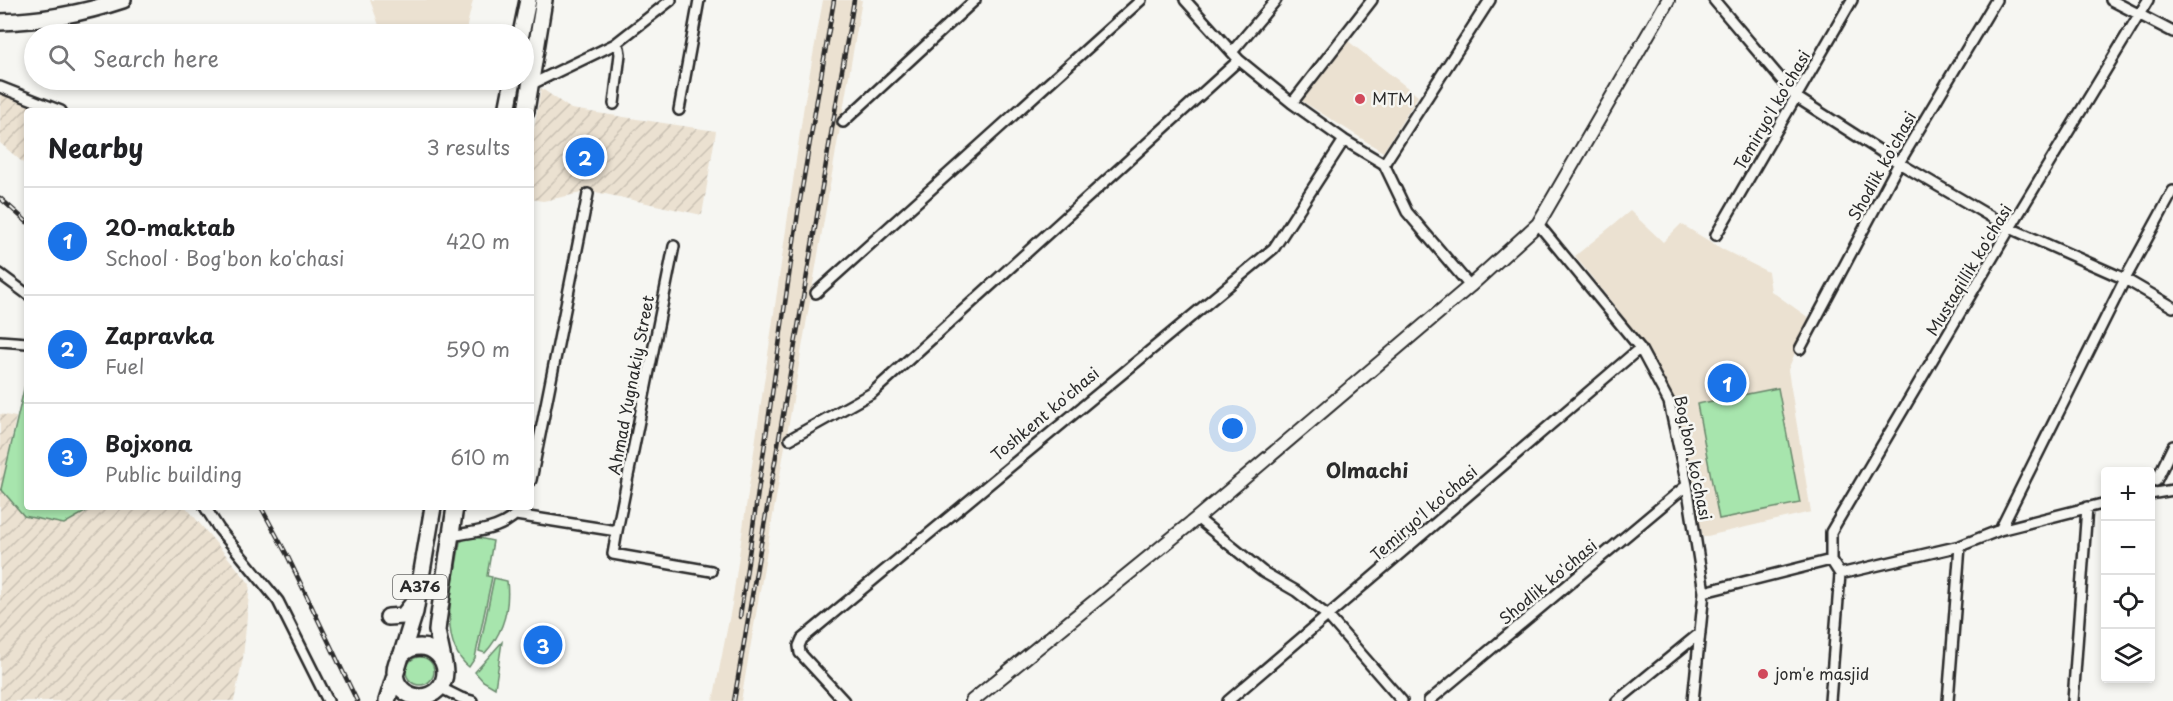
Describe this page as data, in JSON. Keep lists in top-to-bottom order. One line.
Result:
{"streets":{"main road":["A376"],"street":["Temiryo'l ko'chasi","Shodlik ko'chasi","Mustaqillik ko'chasi","Ahmad Yugnakiy Street","Toshkent ko'chasi","Bog'bon ko'chasi"]},"crossings":[["Temiryo'l ko'chasi","Bog'bon ko'chasi"],["Shodlik ko'chasi","Bog'bon ko'chasi"]],"districts":["Olmachi"],"places":["MTM","jom'e masjid"],"page":{"search":"Search here","heading":["Nearby","3 results"],"pins":["2","1","3"],"list":[{"mark":"1","name":"20-maktab","note":"School · Bog'bon ko'chasi","value":"420 m"},{"mark":"2","name":"Zapravka","note":"Fuel","value":"590 m"},{"mark":"3","name":"Bojxona","note":"Public building","value":"610 m"}],"map_buttons":["+","−"]}}
